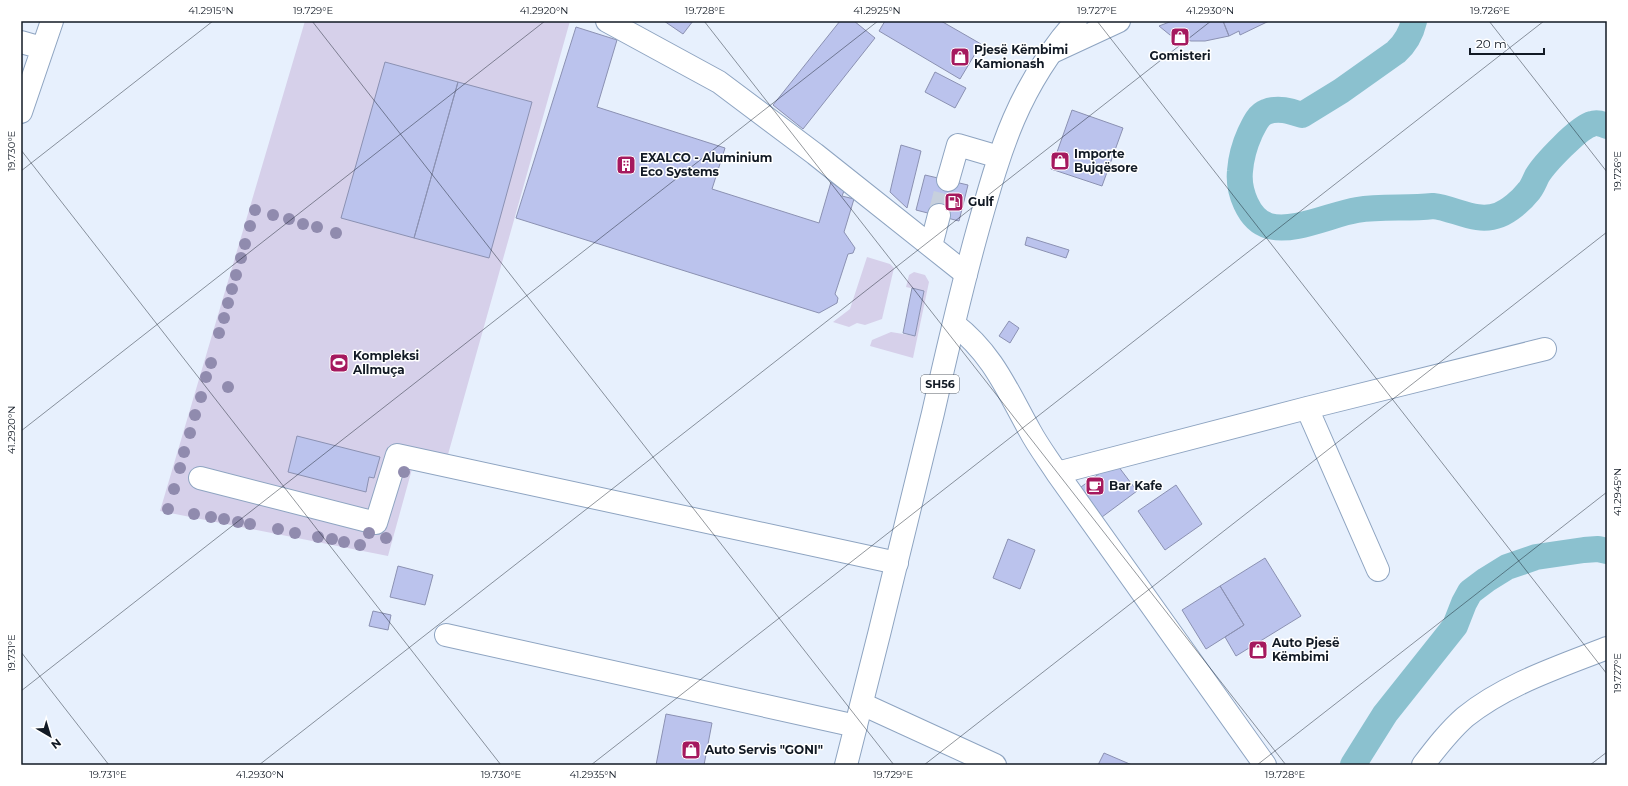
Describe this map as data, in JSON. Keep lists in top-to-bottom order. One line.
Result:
{"streets":{"street":["SH56"]},"places":{"shop":["Gomisteri","Pjesë Këmbimi Kamionash","Importe Bujqësore","Auto Pjesë Këmbimi","Auto Servis \"GONI\""],"building":["EXALCO - Aluminium Eco Systems"],"fuel station":["Gulf"],"sports":["Kompleksi Allmuça"],"cafe":["Bar Kafe"]},"scale_bar":"20 m","north":"bottom right","coordinates":["41.2915°N","19.729°E","41.2920°N","19.728°E","41.2925°N","19.727°E","41.2930°N","19.726°E","19.730°E","41.2945°N","19.731°E","41.2935°N"]}
